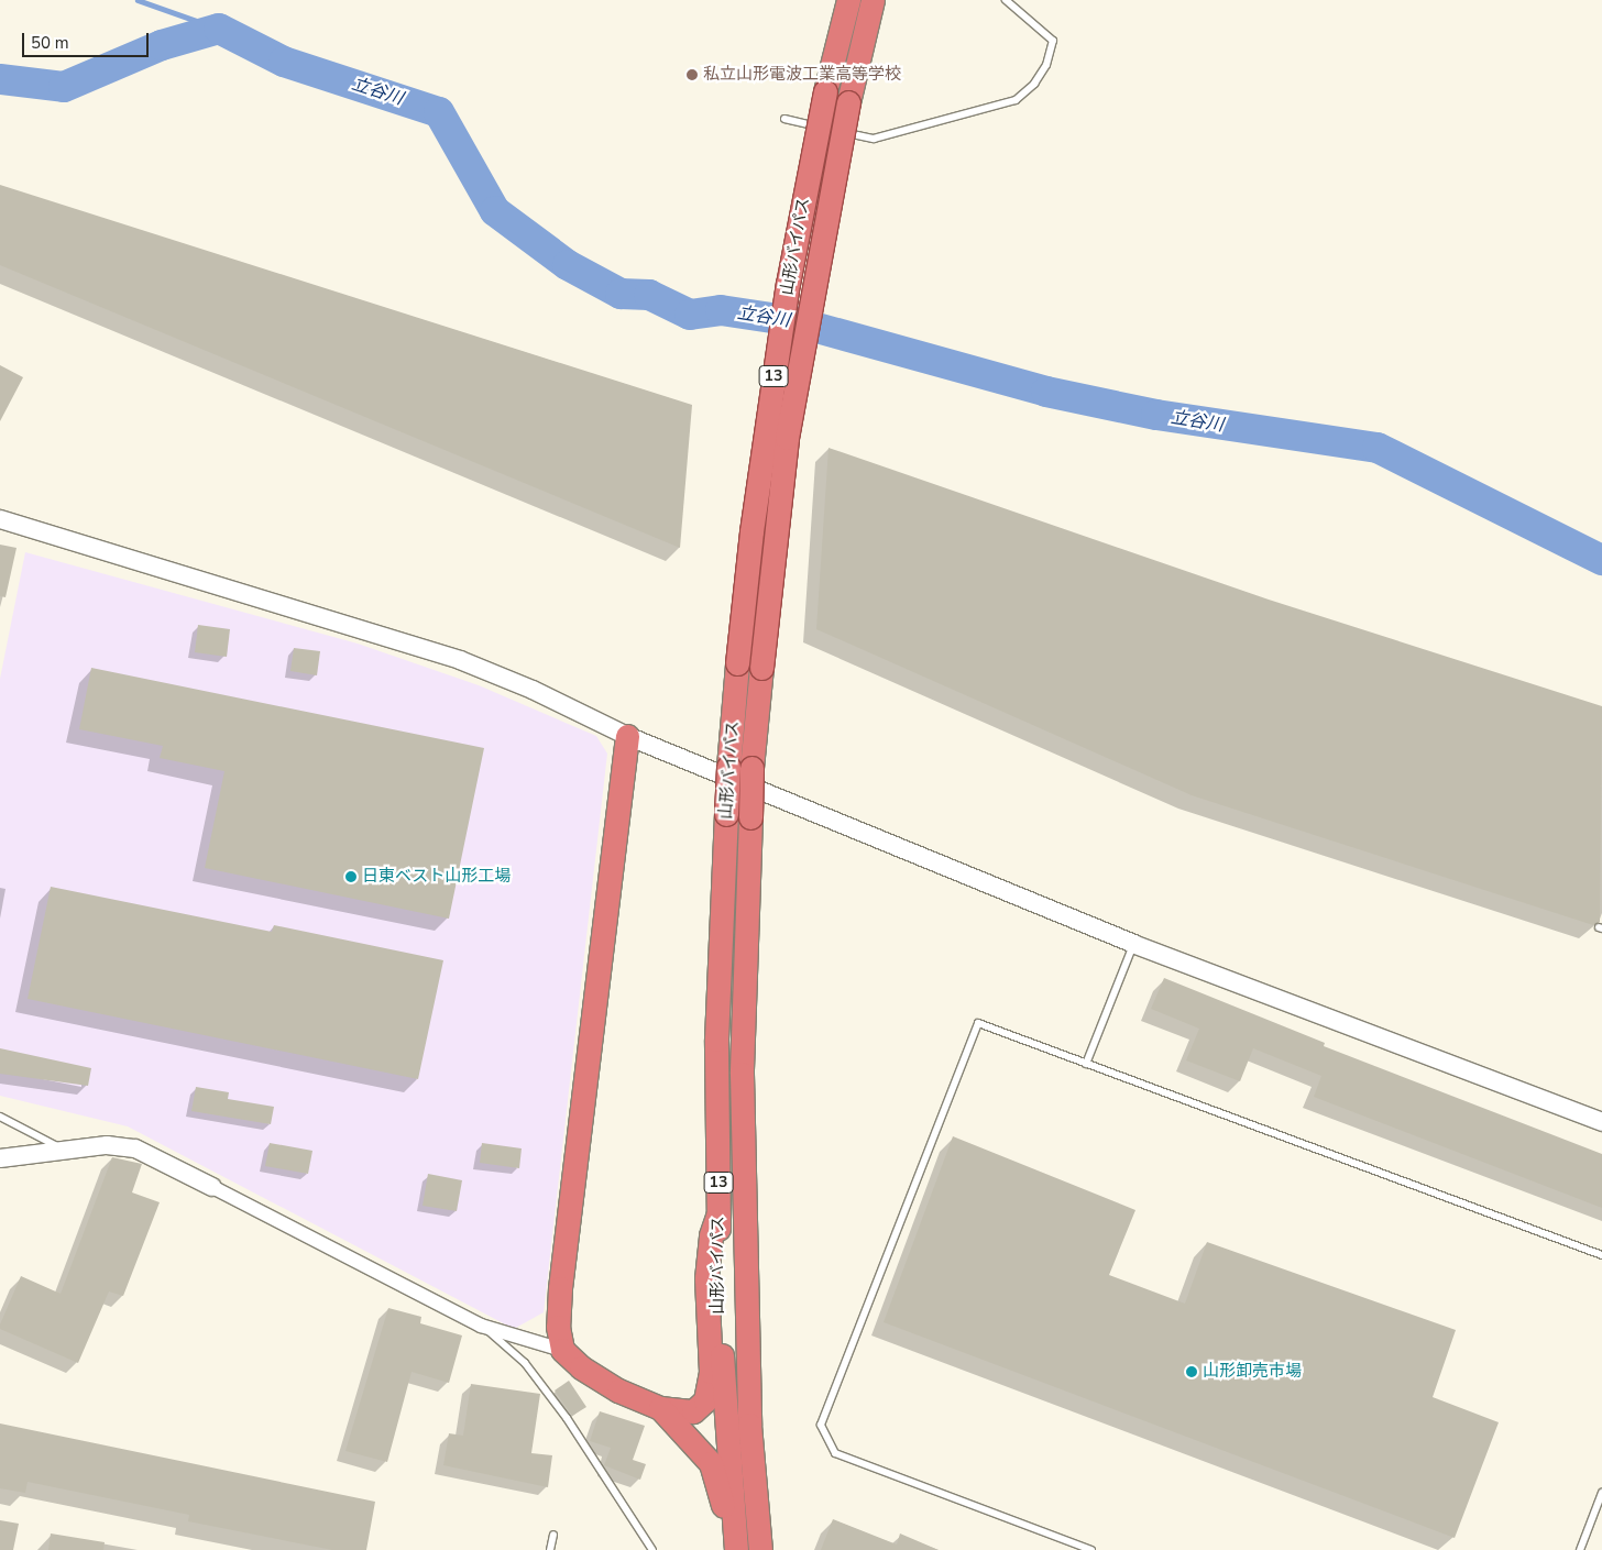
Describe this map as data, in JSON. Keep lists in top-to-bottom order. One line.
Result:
{"streets":{"highway":["山形バイパス","13"]},"water":["立谷川"],"places":["私立山形電波工業高等学校","日東ベスト山形工場","山形卸売市場"],"scale_bar":"50 m"}
